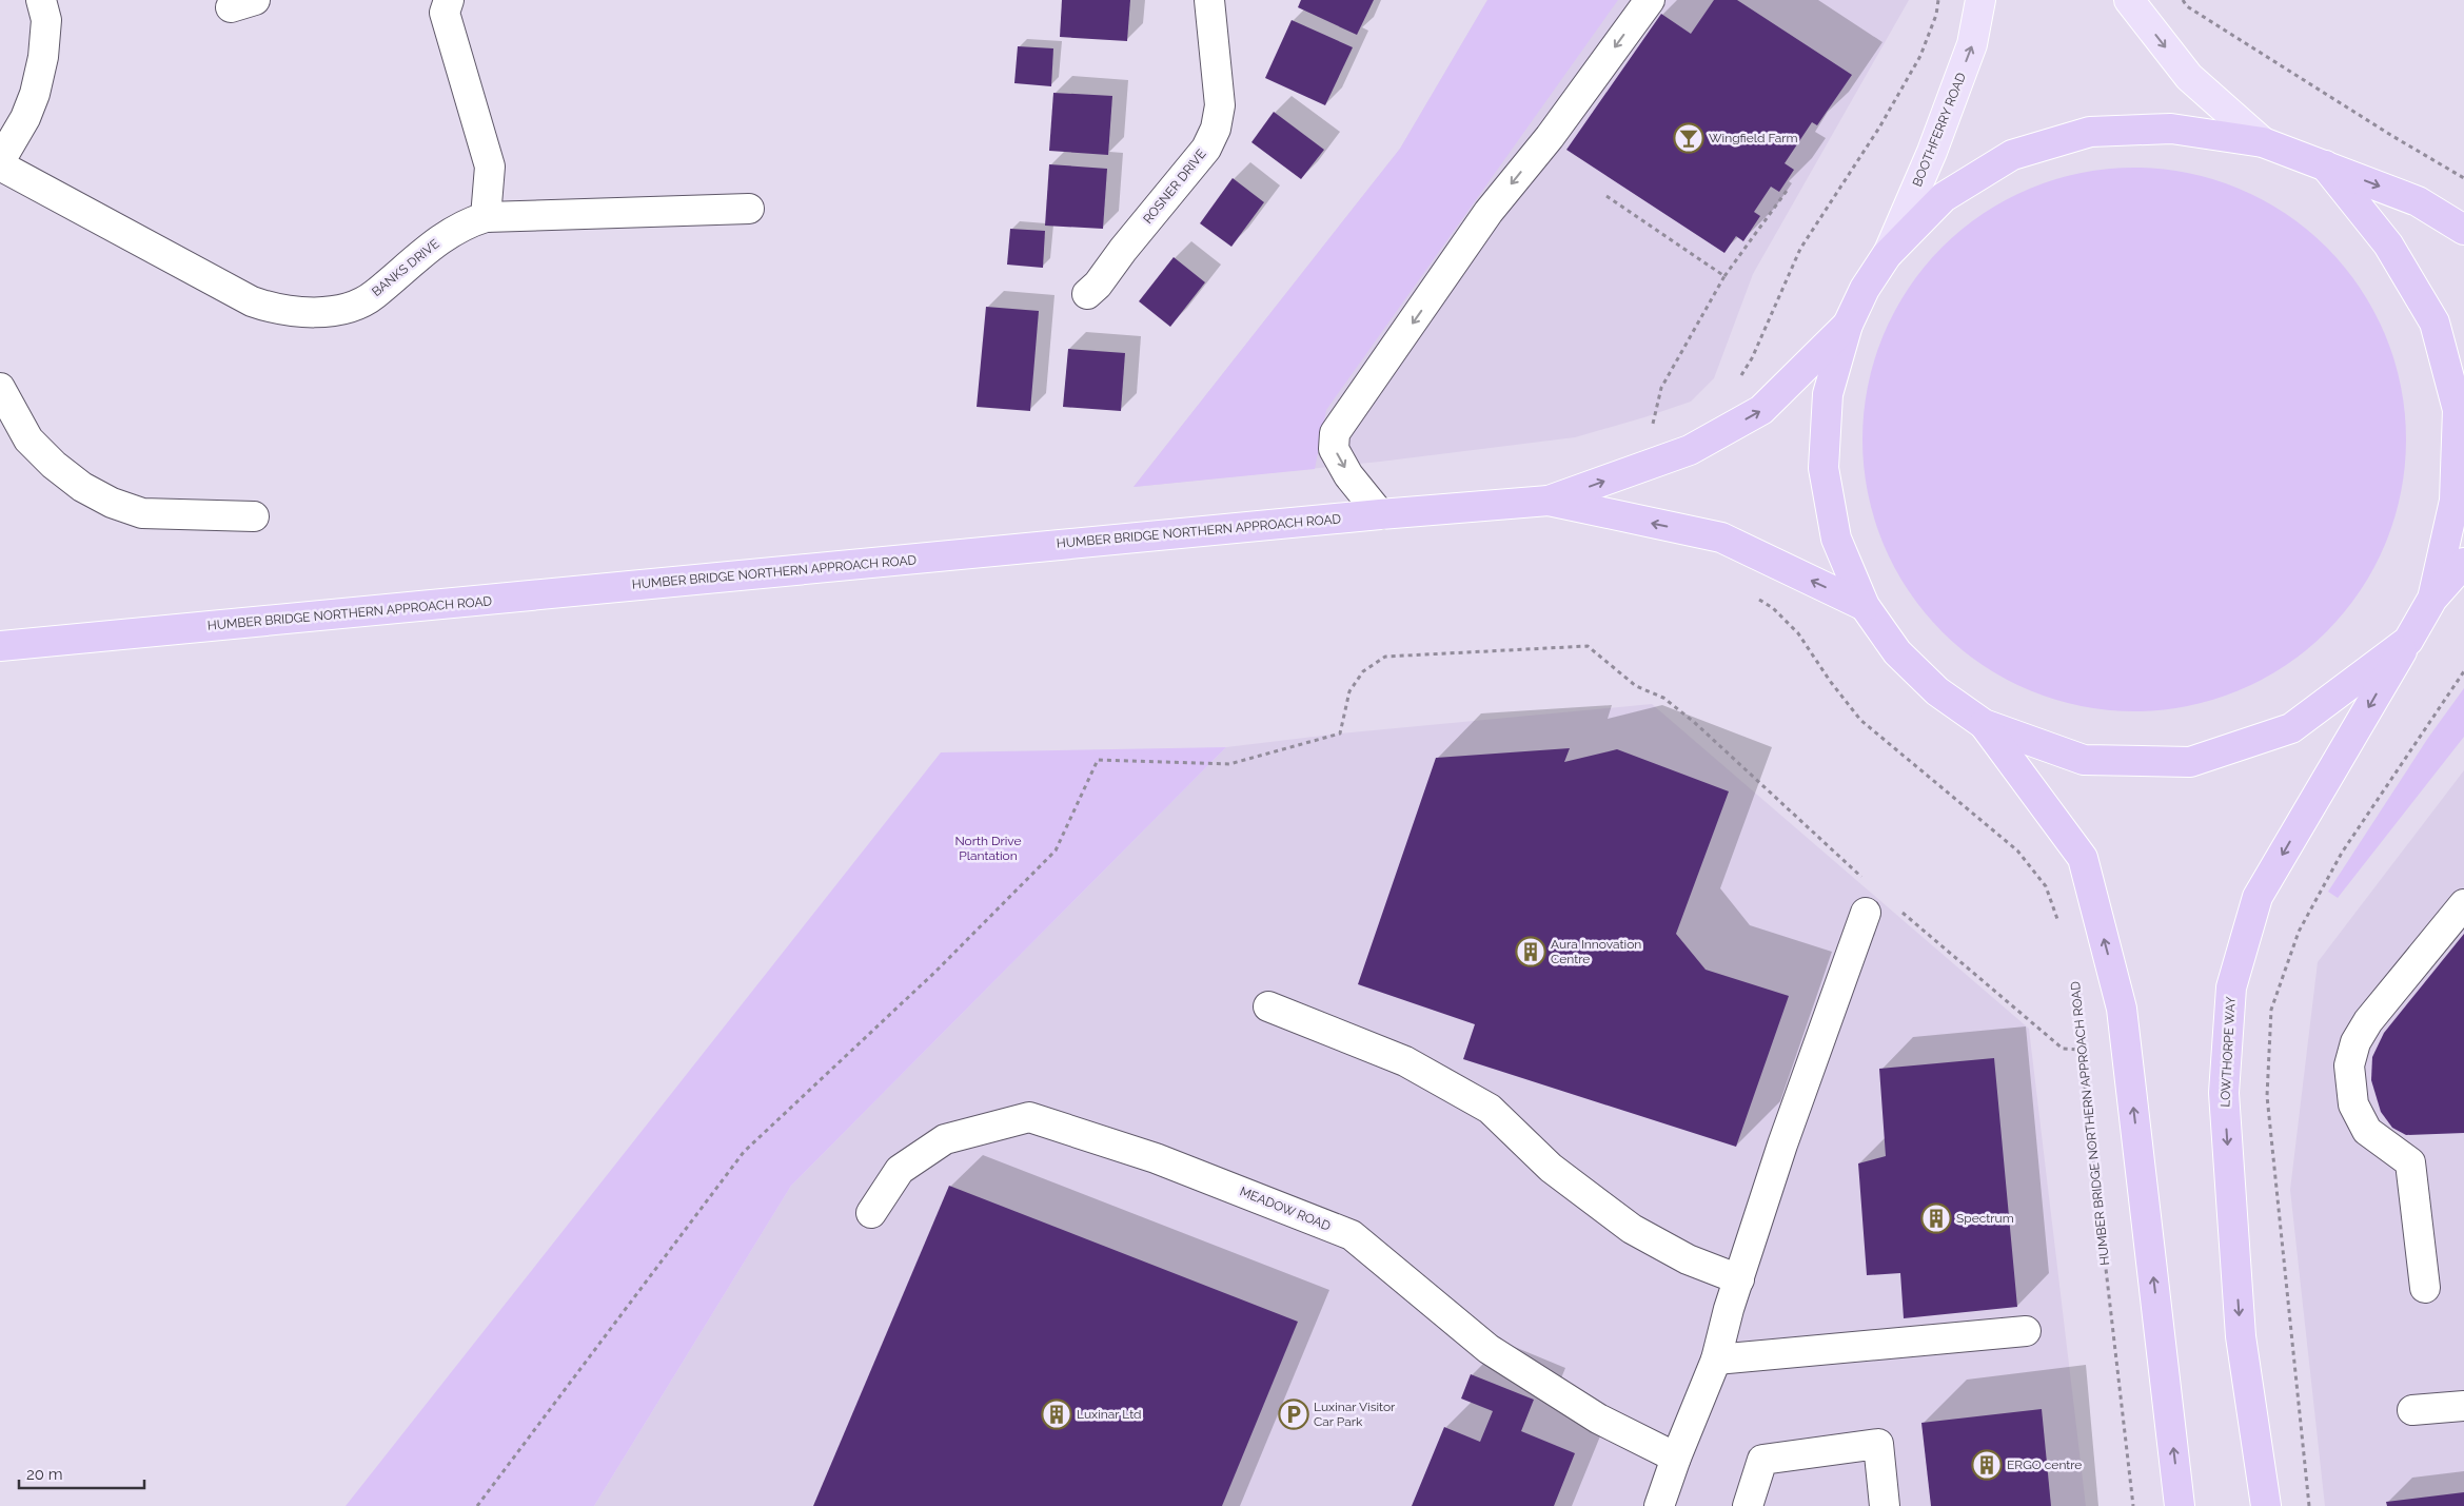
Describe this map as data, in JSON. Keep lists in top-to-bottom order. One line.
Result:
{"streets":{"highway":["HUMBER BRIDGE NORTHERN APPROACH ROAD","LOWTHORPE WAY"],"main road":["BOOTHFERRY ROAD"],"street":["ROSNER DRIVE","BANKS DRIVE","MEADOW ROAD"]},"one_way":["BOOTHFERRY ROAD","LOWTHORPE WAY"],"parks":["North Drive Plantation"],"places":{"bar":["Wingfield Farm"],"building":["Aura Innovation Centre","Spectrum","Luxinar Ltd","ERGO centre"],"parking":["Luxinar Visitor Car Park"]},"scale_bar":"20 m"}
